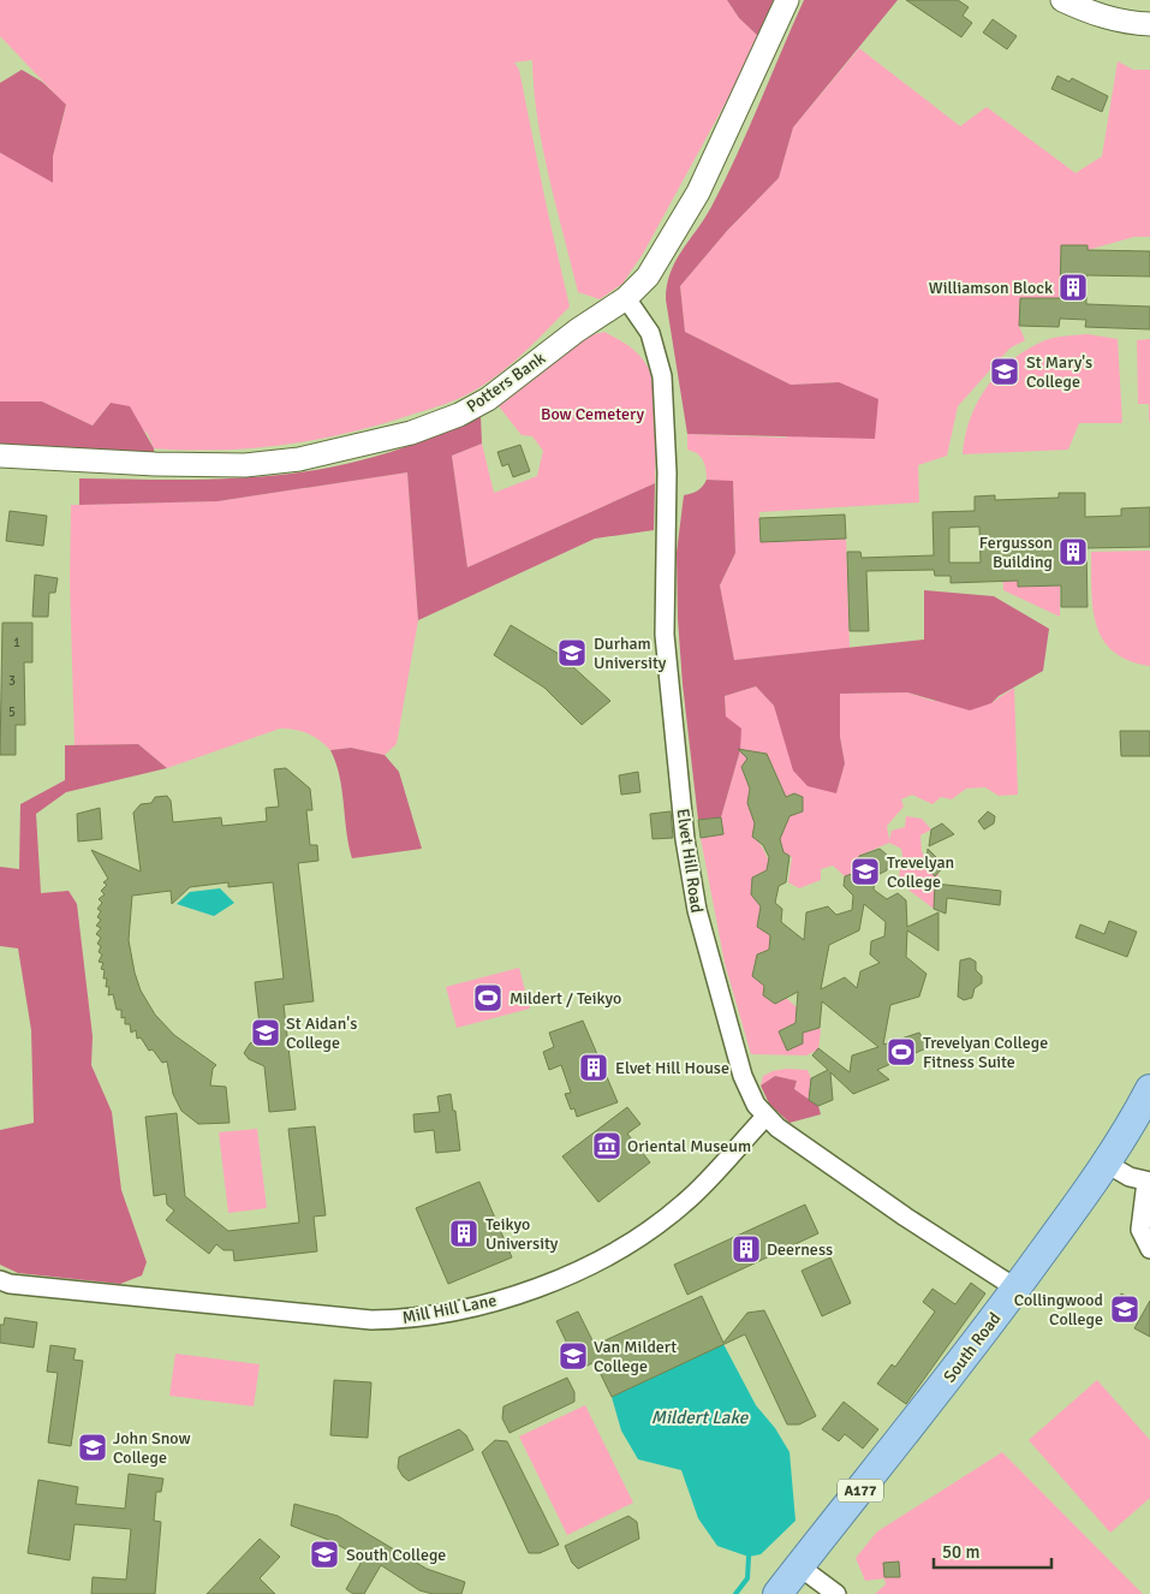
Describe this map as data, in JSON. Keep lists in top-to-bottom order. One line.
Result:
{"streets":{"main road":["South Road","A177"],"street":["Potters Bank","Elvet Hill Road","Mill Hill Lane"]},"crossings":[["Potters Bank","Elvet Hill Road"],["Elvet Hill Road","Mill Hill Lane"],["Elvet Hill Road","South Road"]],"water":["Mildert Lake"],"parks":["Bow Cemetery"],"places":{"building":["Williamson Block","Fergusson Building","Elvet Hill House","Teikyo University","Deerness"],"school or university":["St Mary's College","Durham University","Trevelyan College","St Aidan's College","Collingwood College","Van Mildert College","John Snow College","South College"],"sports":["Mildert / Teikyo","Trevelyan College Fitness Suite"],"museum":["Oriental Museum"]},"house_numbers":["1","3","5"],"scale_bar":"50 m"}
